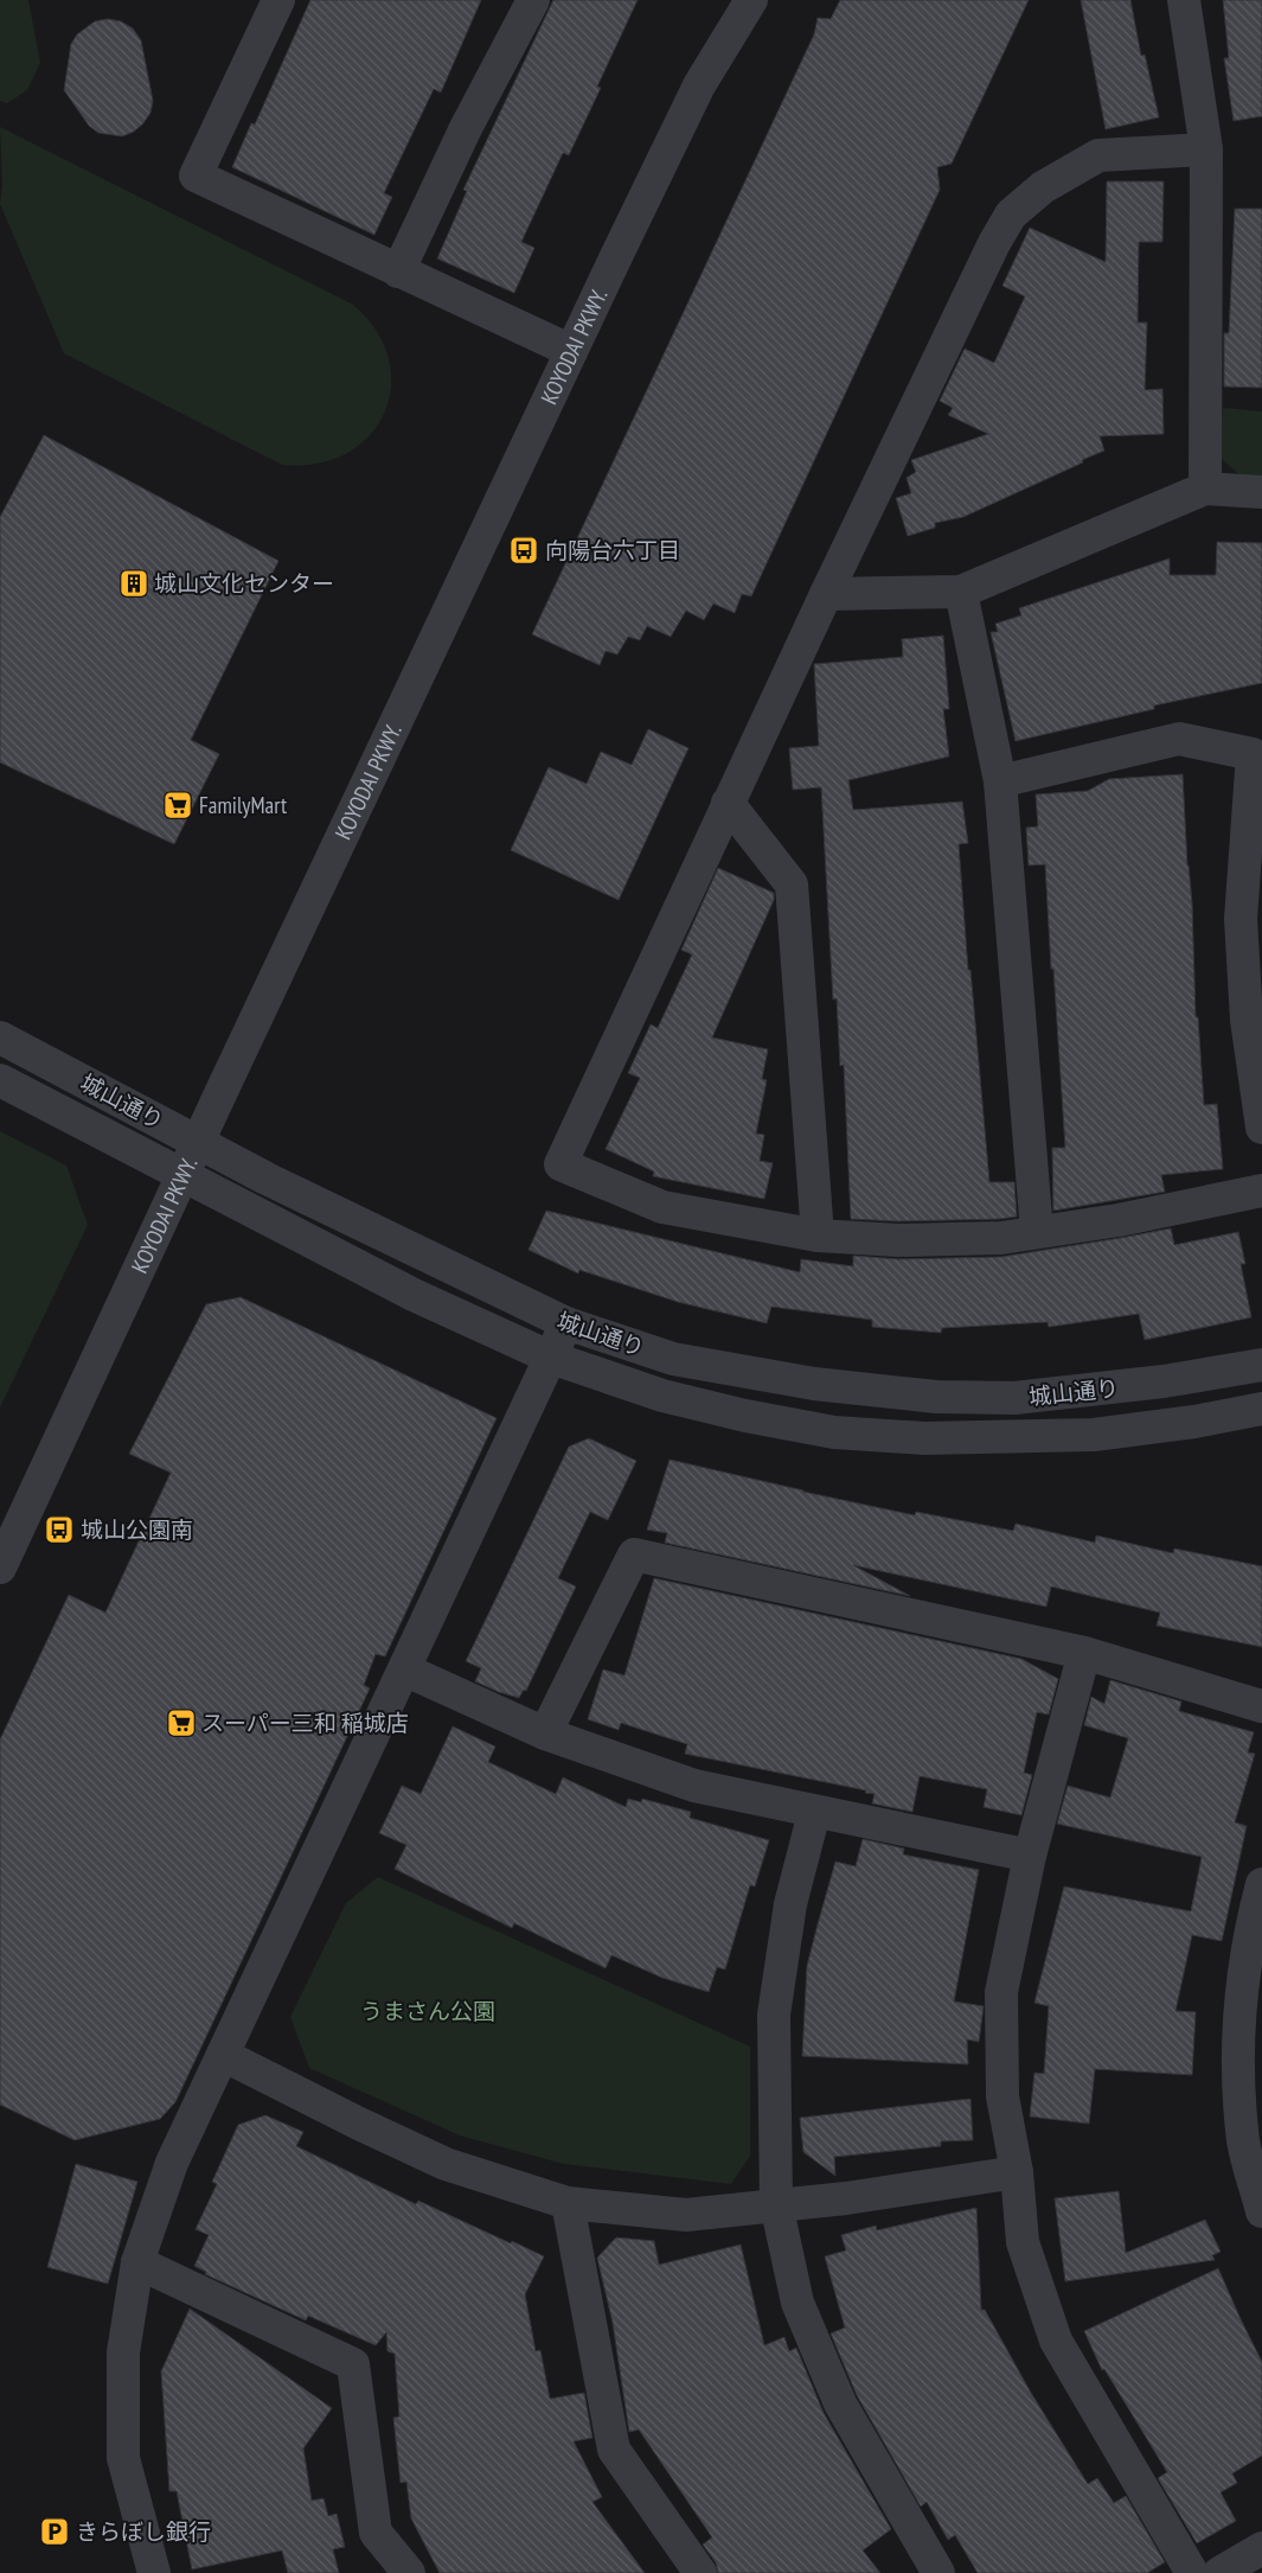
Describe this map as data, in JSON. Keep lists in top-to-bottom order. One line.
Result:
{"streets":{"street":["KOYODAI PKWY.","城山通り"]},"crossings":[["KOYODAI PKWY.","城山通り"]],"parks":["うまさん公園"],"places":{"bus stop":["向陽台六丁目","城山公園南"],"building":["城山文化センター"],"supermarket":["FamilyMart","スーパー三和 稲城店"],"parking":["きらぼし銀行"]}}
